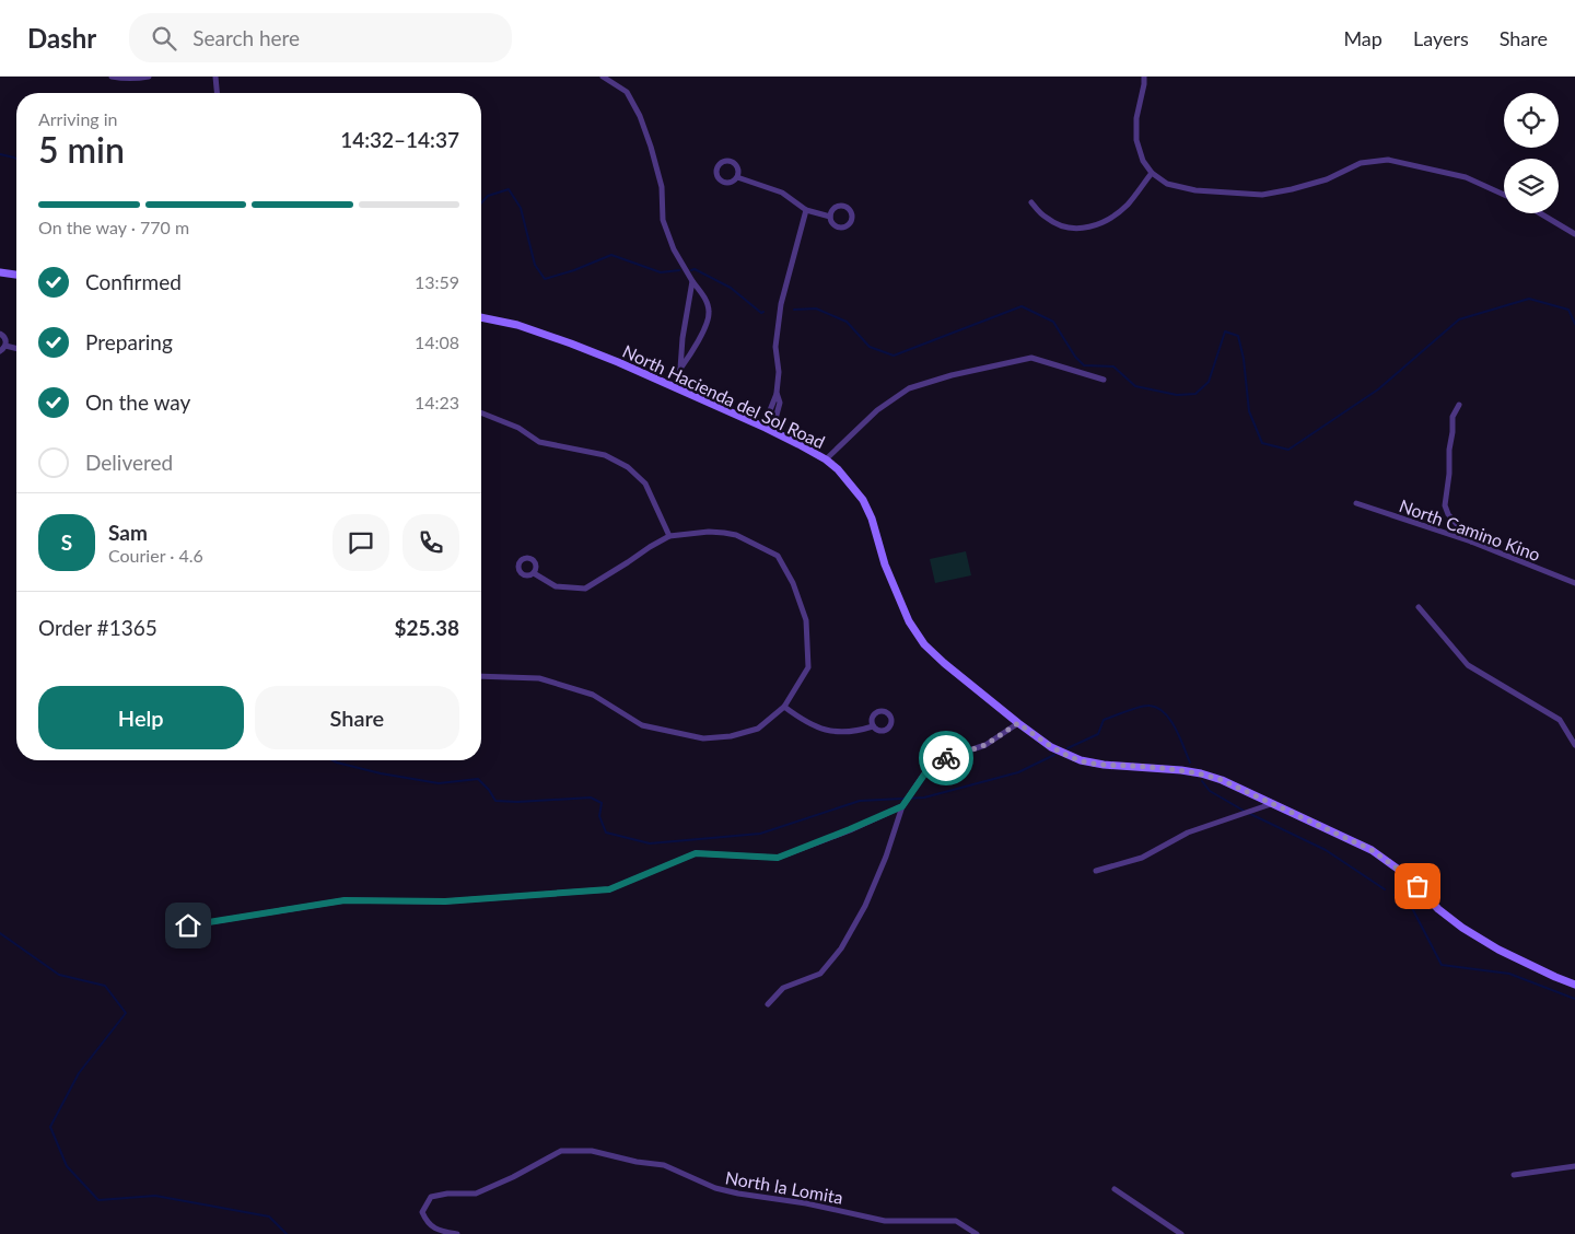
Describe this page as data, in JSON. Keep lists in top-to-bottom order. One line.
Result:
{"streets":{"street":["North Hacienda del Sol Road","North Camino Kino","North la Lomita"]},"page":{"header":"Dashr","search":"Search here","nav":["Map","Layers","Share"],"heading":["5 min","Arriving in","14:32–14:37"],"panel":["Sam","Courier · 4.6","Order #1365","$25.38"],"bar":"On the way · 770 m","list":[["Confirmed","13:59"],["Preparing","14:08"],["On the way","14:23"],"Delivered"],"round":"S","buttons":["Help","Share"]}}
